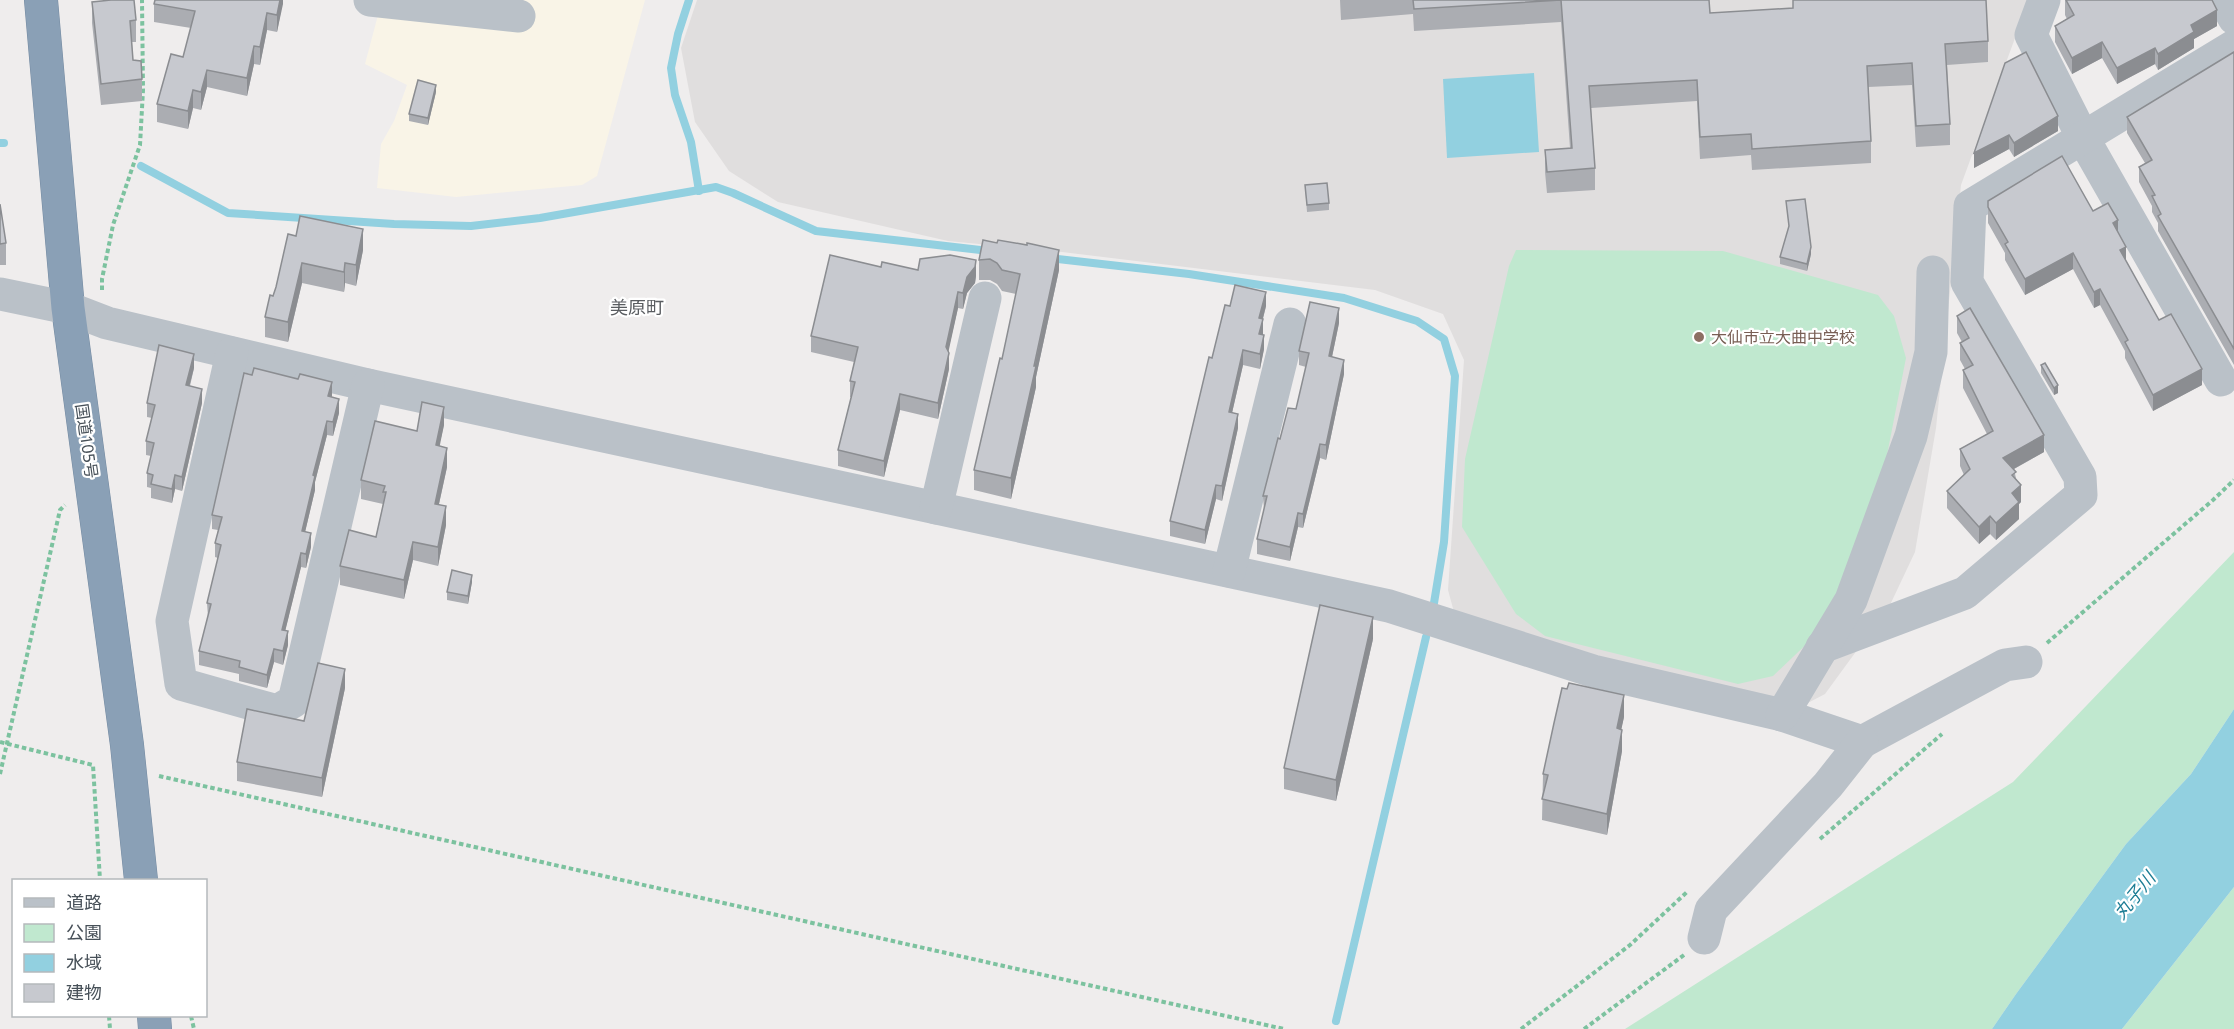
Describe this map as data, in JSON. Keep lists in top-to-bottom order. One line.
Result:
{"streets":{"highway":["国道105号"]},"districts":["美原町"],"water":["丸子川"],"places":["大仙市立大曲中学校"],"legend":["道路","公園","水域","建物"]}
